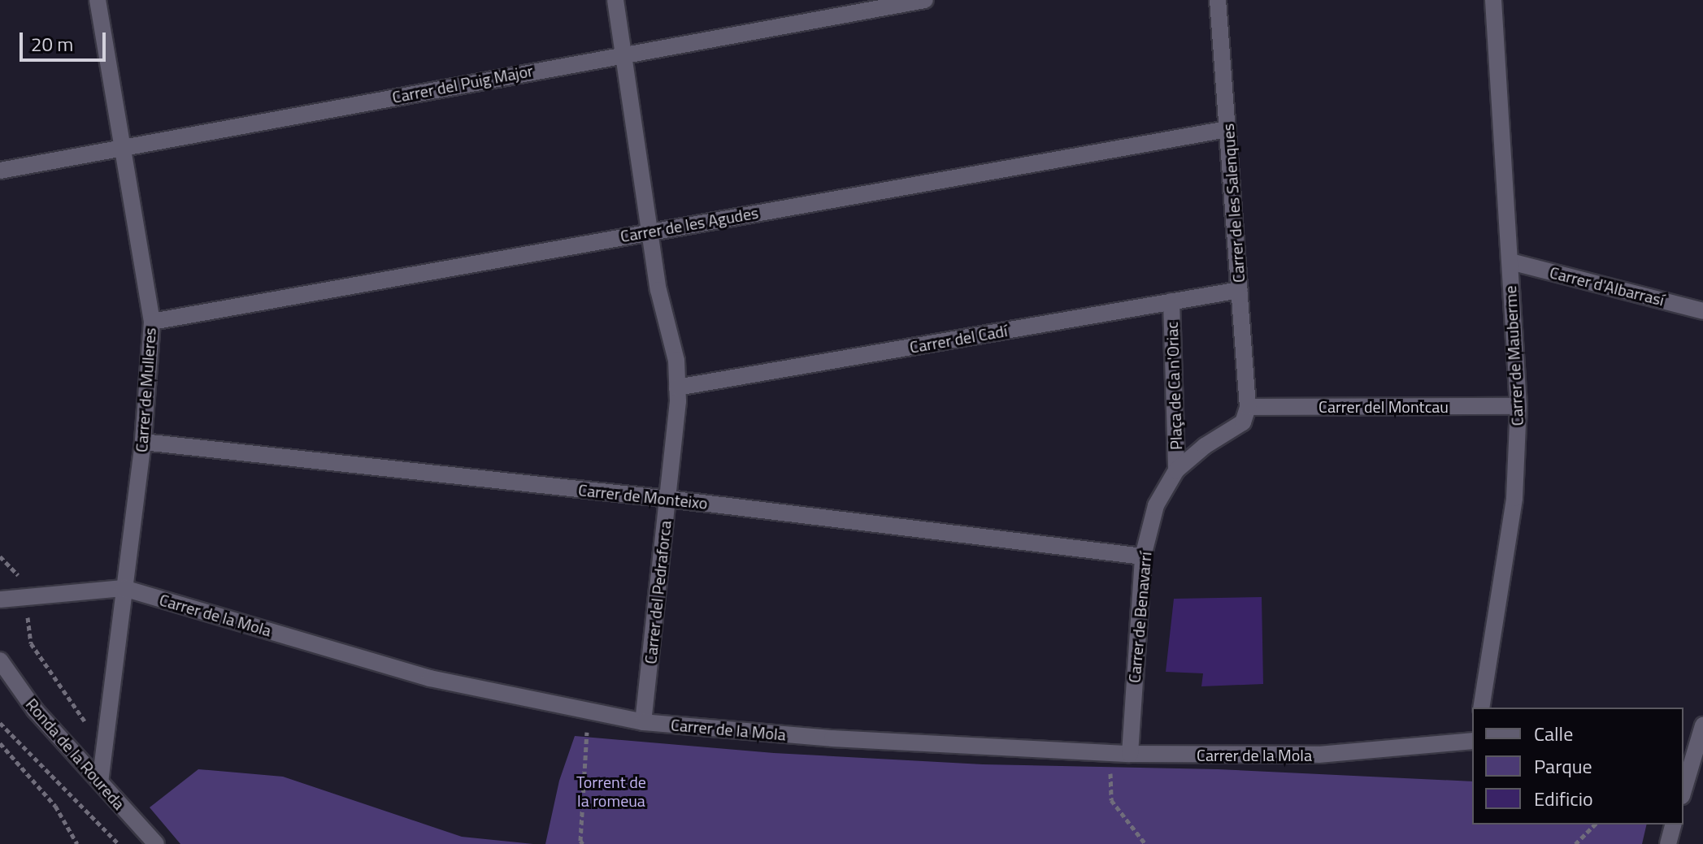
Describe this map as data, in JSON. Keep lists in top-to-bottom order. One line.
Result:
{"streets":{"street":["Carrer del Puig Major","Carrer de les Salenques","Carrer de les Agudes","Carrer d'Albarrasí","Carrer del Cadí","Carrer de Mauberme","Plaça de Ca n'Oriac","Carrer de Mulleres","Carrer del Montcau","Carrer de Monteixo","Carrer del Pedraforca","Carrer de la Mola","Carrer de Benavarrí","Ronda de la Roureda"]},"crossings":[["Carrer del Puig Major","Carrer de Mulleres"],["Carrer del Puig Major","Carrer del Pedraforca"],["Carrer de les Salenques","Carrer de les Agudes"],["Carrer de les Salenques","Carrer del Cadí"],["Carrer de les Salenques","Carrer del Montcau"],["Carrer de les Salenques","Carrer de Benavarrí"],["Carrer de les Agudes","Carrer de Mulleres"],["Carrer de les Agudes","Carrer del Pedraforca"],["Carrer d'Albarrasí","Carrer de Mauberme"],["Carrer del Cadí","Plaça de Ca n'Oriac"],["Carrer del Cadí","Carrer del Pedraforca"],["Carrer de Mauberme","Carrer del Montcau"],["Plaça de Ca n'Oriac","Carrer de Benavarrí"],["Carrer de Mulleres","Carrer de Monteixo"],["Carrer de Mulleres","Carrer de la Mola"],["Carrer de Mulleres","Ronda de la Roureda"],["Carrer del Montcau","Carrer de Benavarrí"],["Carrer de Monteixo","Carrer del Pedraforca"],["Carrer de Monteixo","Carrer de Benavarrí"],["Carrer del Pedraforca","Carrer de la Mola"],["Carrer de la Mola","Carrer de Benavarrí"]],"parks":["Torrent de la romeua"],"legend":["Calle","Parque","Edificio"],"scale_bar":"20 m"}
